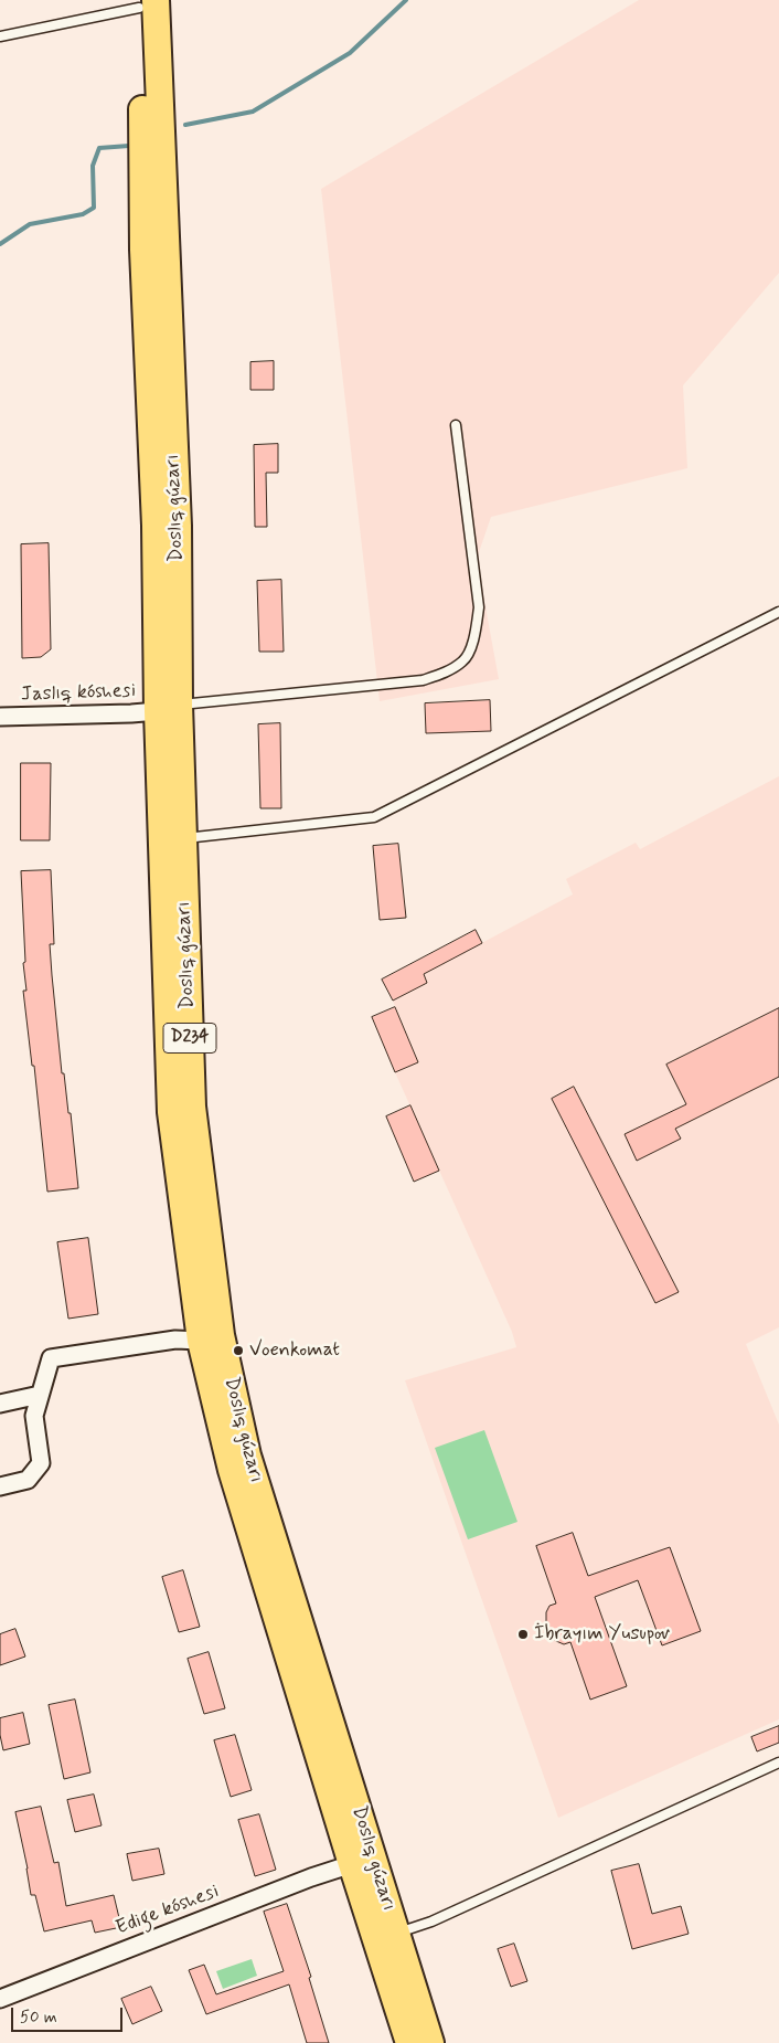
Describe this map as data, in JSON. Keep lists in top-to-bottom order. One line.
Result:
{"streets":{"main road":["Doslıq gúzarı","D234"],"street":["Jaslıq kóshesi","Edige kóshesi"]},"crossings":[["Doslıq gúzarı","Jaslıq kóshesi"],["Doslıq gúzarı","Edige kóshesi"]],"places":["Voenkomat","İbrayım Yusupov"],"scale_bar":"50 m"}
